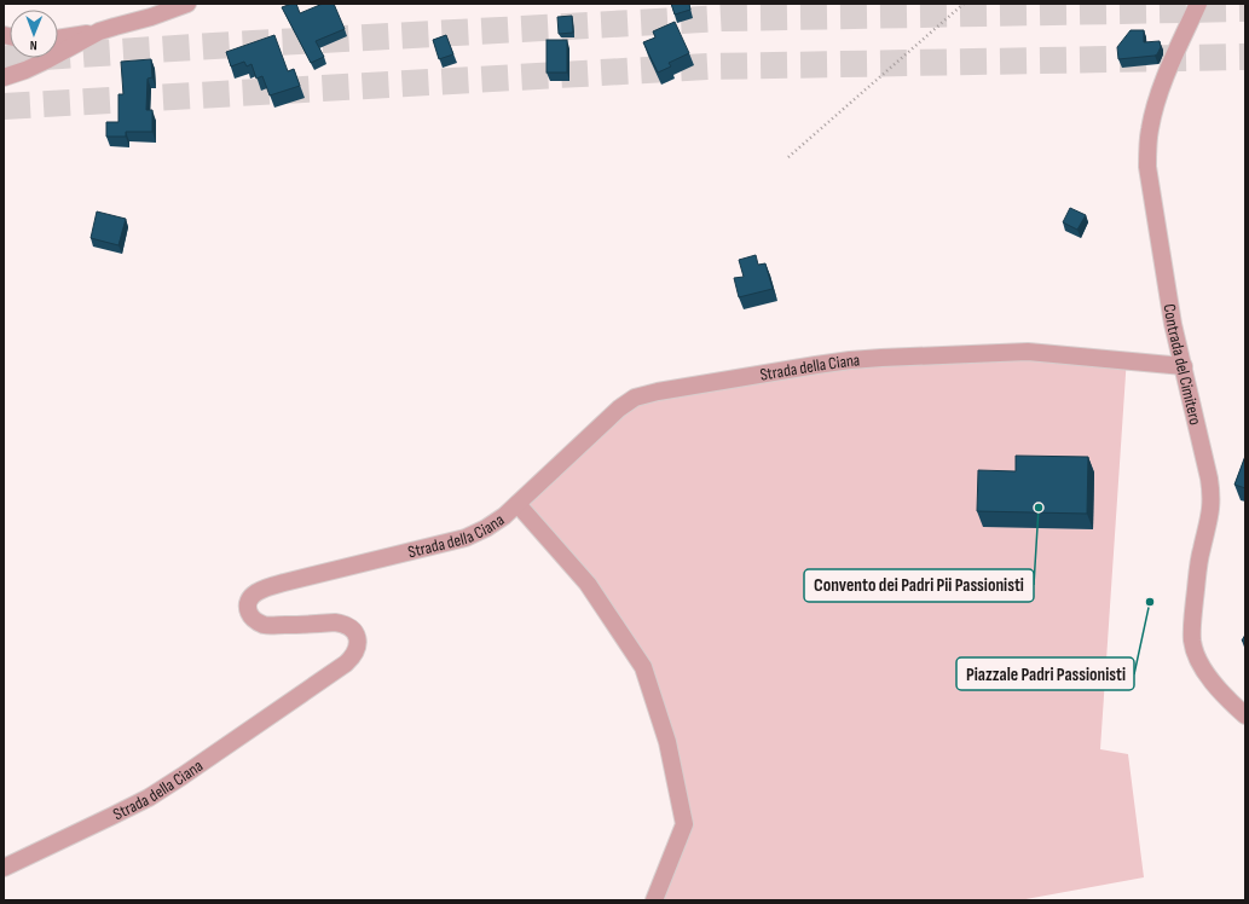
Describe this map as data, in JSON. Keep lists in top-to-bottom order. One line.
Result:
{"streets":{"street":["Contrada del Cimitero","Strada della Ciana"]},"crossings":[["Contrada del Cimitero","Strada della Ciana"]],"places":["Convento dei Padri Pii Passionisti","Piazzale Padri Passionisti"],"north":"bottom"}
